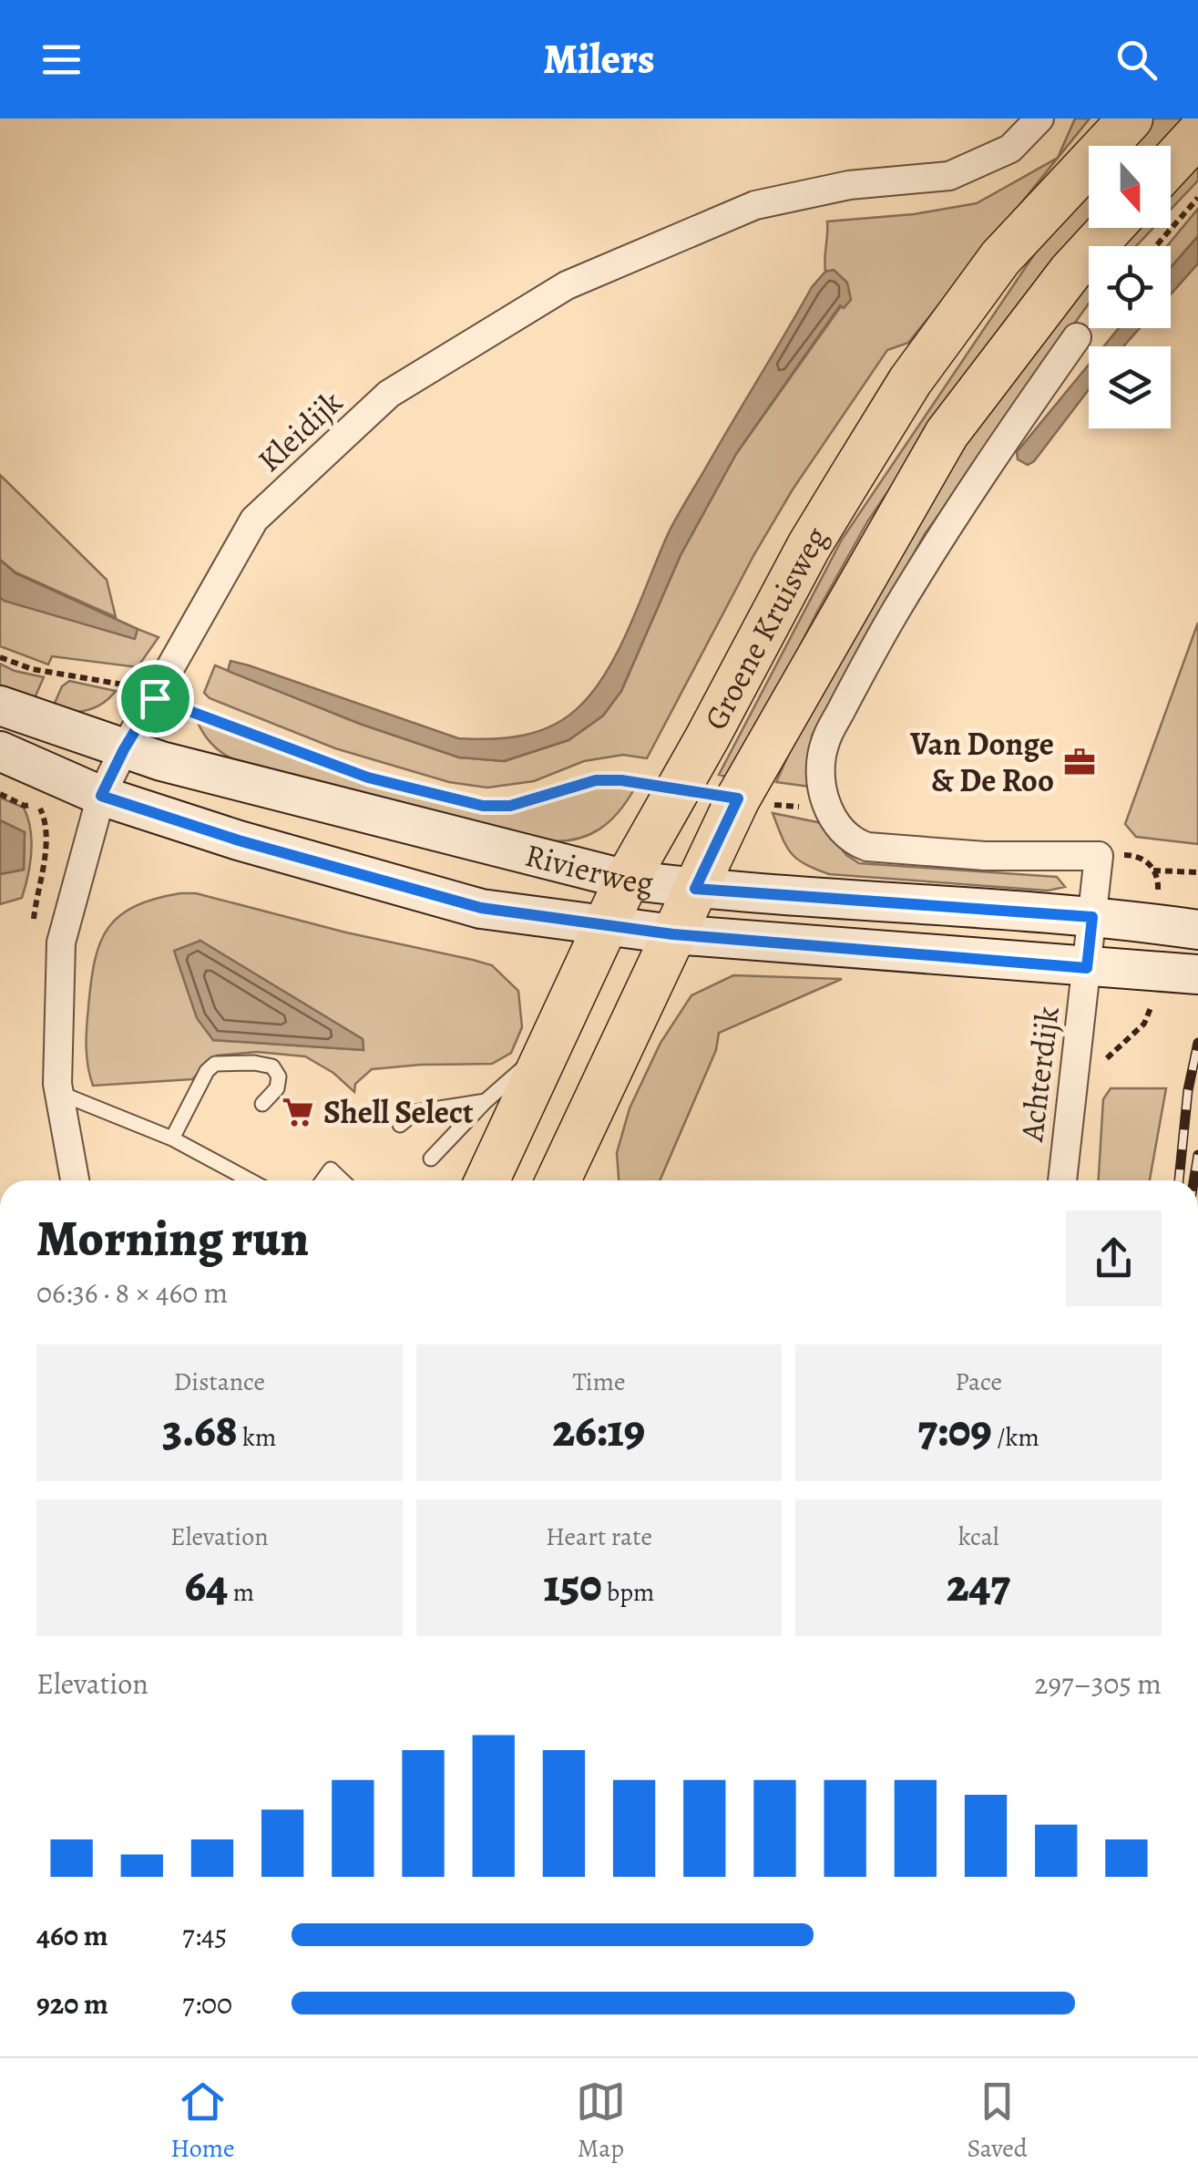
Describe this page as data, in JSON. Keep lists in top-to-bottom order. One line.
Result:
{"streets":{"main road":["Groene Kruisweg","Rivierweg"],"street":["Kleidijk","Achterdijk"]},"crossings":[["Kleidijk","Rivierweg"],["Groene Kruisweg","Rivierweg"],["Rivierweg","Achterdijk"]],"places":{"office":["Van Donge & De Roo"],"supermarket":["Shell Select"]},"north":"bottom","page":{"header":"Milers","heading":["Morning run","06:36 · 8 × 460 m"],"stats":[["Distance","3.68 km"],["Time","26:19"],["Pace","7:09 /km"],["Elevation","64 m"],["Heart rate","150 bpm"],["kcal","247"]],"chart":["Elevation","297–305 m"],"list":[{"name":"460 m","note":"7:45"},{"name":"920 m","note":"7:00"}],"tabs":["Home","Map","Saved"]}}
